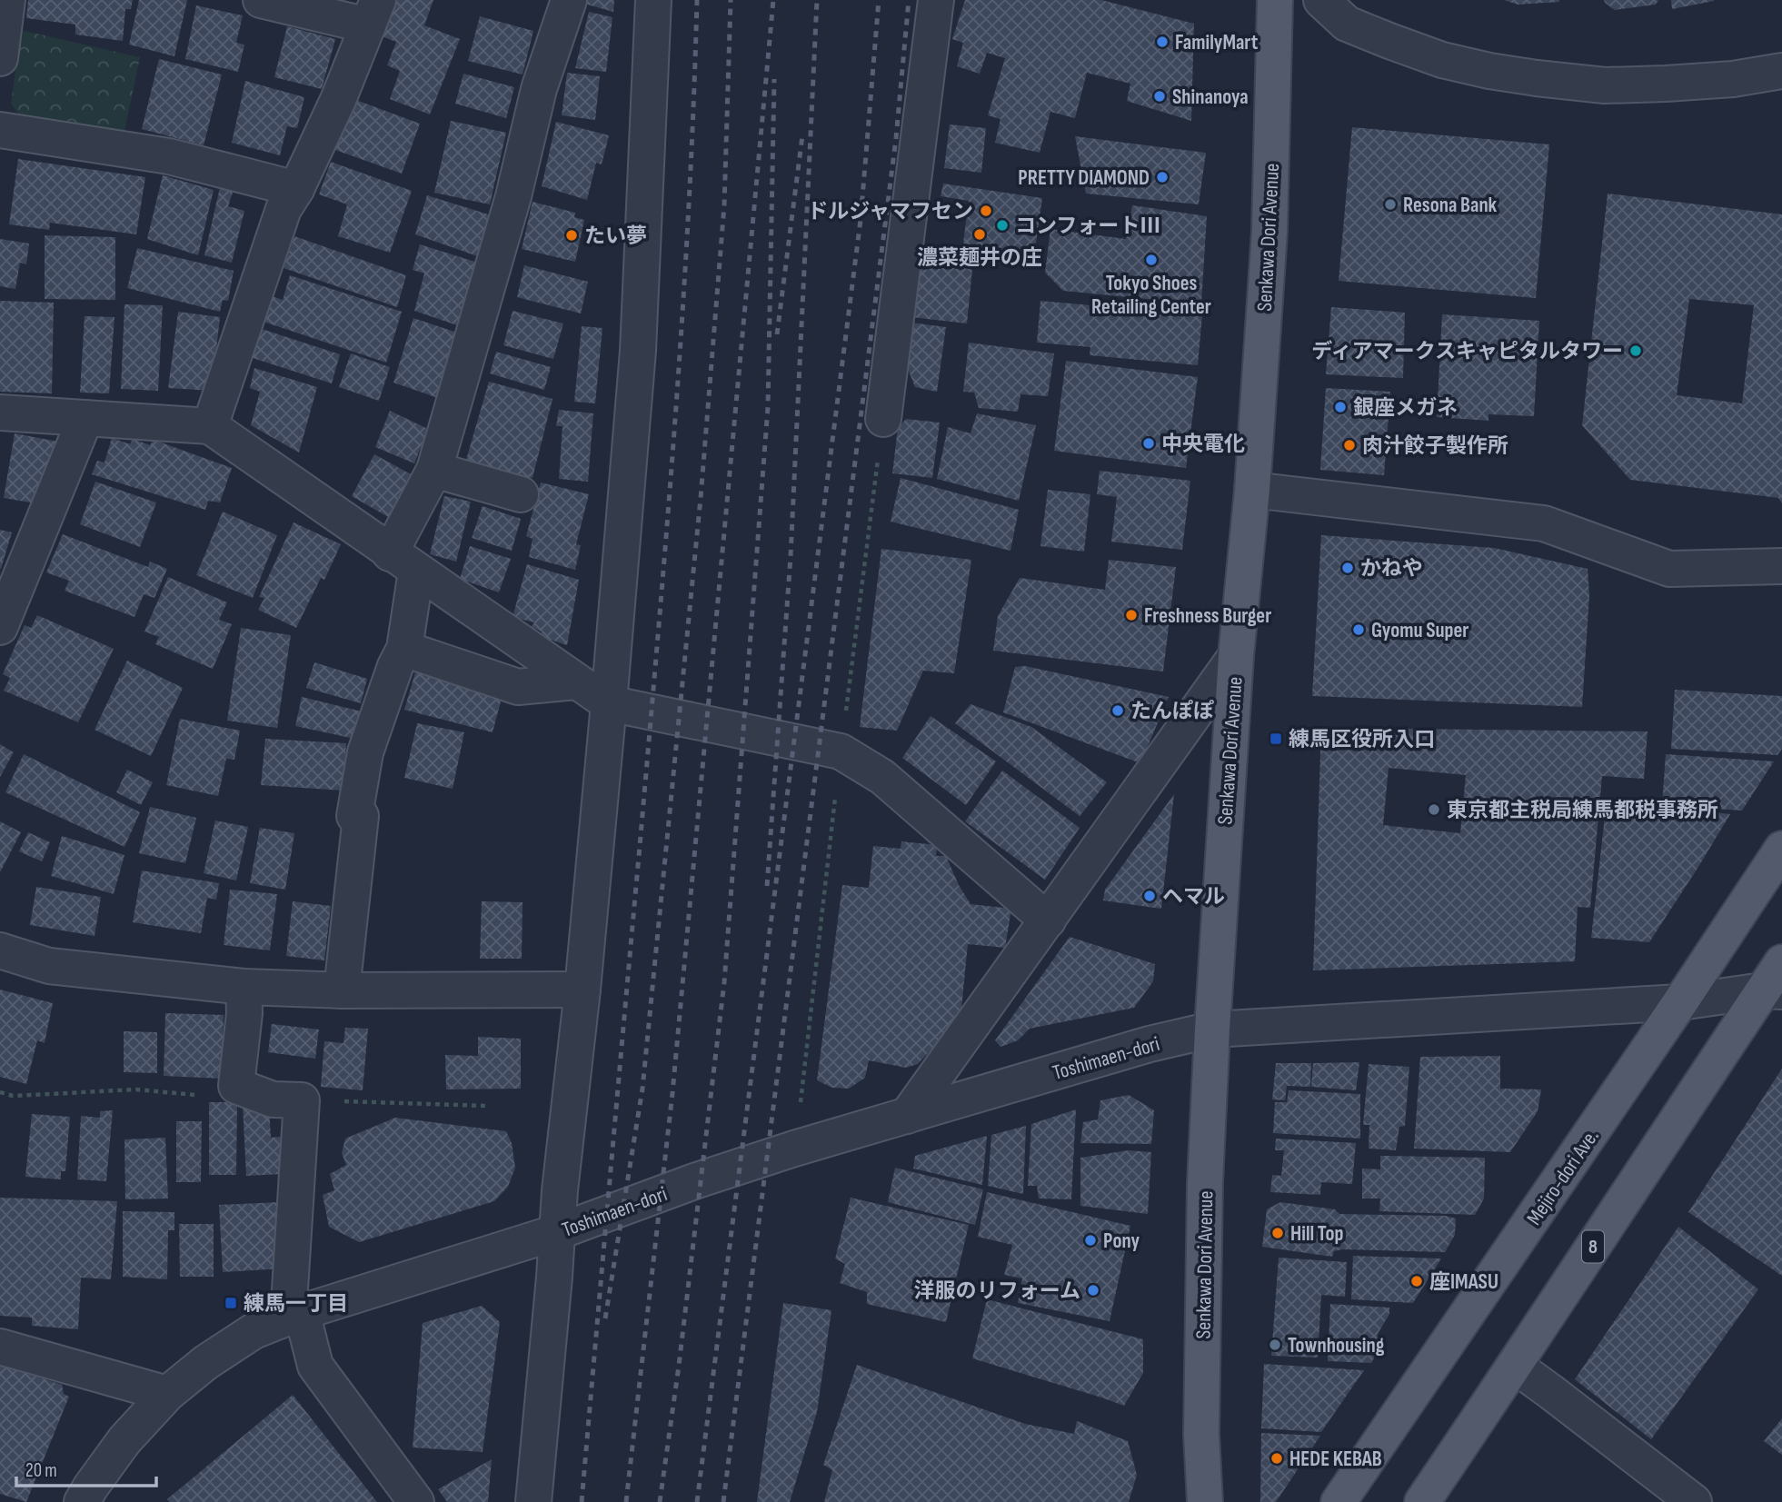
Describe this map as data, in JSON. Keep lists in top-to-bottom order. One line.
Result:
{"streets":{"main road":["Senkawa Dori Avenue","Mejiro-dori Ave.","8"],"street":["Toshimaen-dori"]},"crossings":[["Senkawa Dori Avenue","Toshimaen-dori"],["Toshimaen-dori","Mejiro-dori Ave."],["Toshimaen-dori","8"]],"places":{"other":["FamilyMart","Shinanoya","PRETTY DIAMOND","Resona Bank","ドルジャマフセン","コンフォートⅢ","濃菜麺井の庄","たい夢","Tokyo Shoes Retailing Center","ディアマークスキャピタルタワー","銀座メガネ","中央電化","肉汁餃子製作所","かねや","Freshness Burger","Gyomu Super","たんぽぽ","東京都主税局練馬都税事務所","ヘマル","Hill Top","Pony","座IMASU","洋服のリフォーム","Townhousing","HEDE KEBAB"],"transit":["練馬区役所入口","練馬一丁目"]},"scale_bar":"20 m"}
